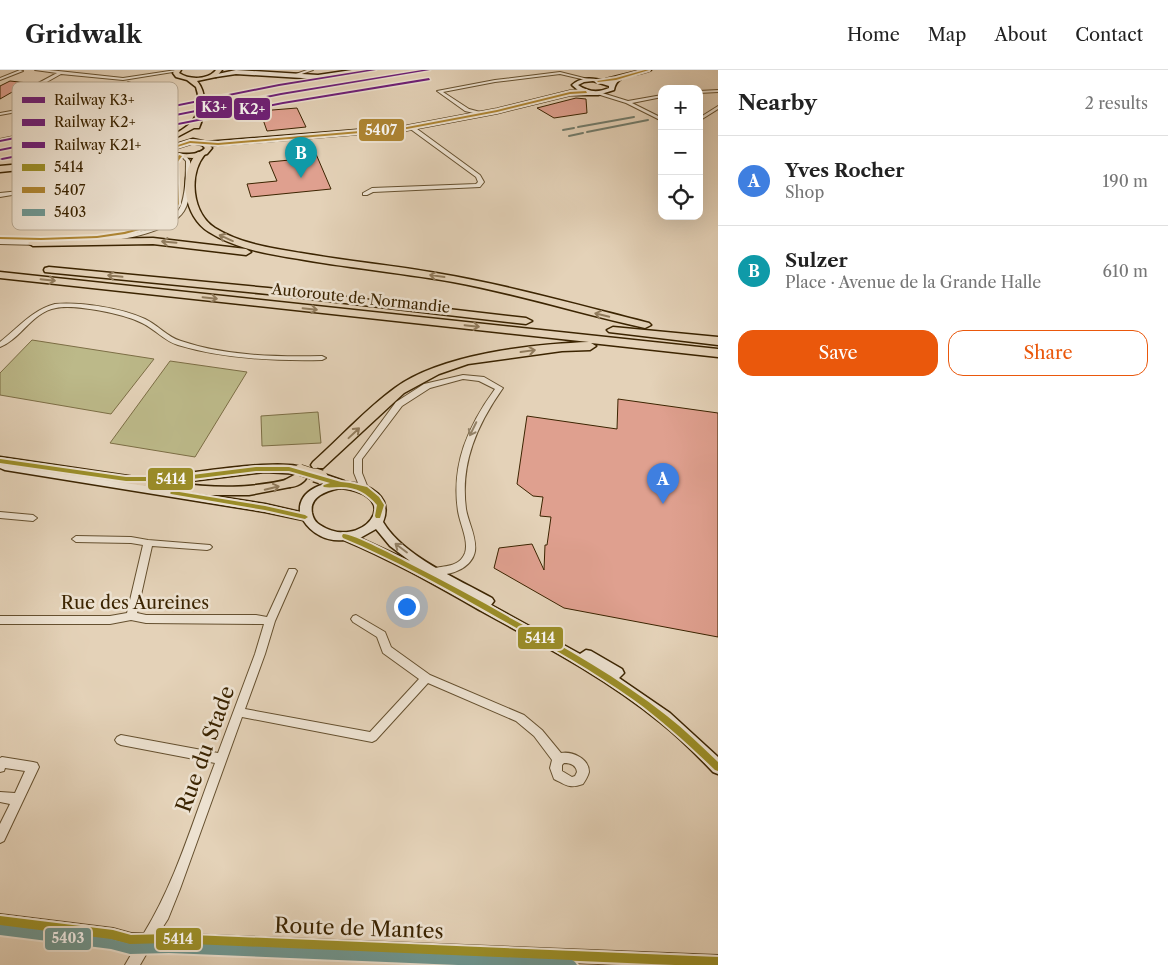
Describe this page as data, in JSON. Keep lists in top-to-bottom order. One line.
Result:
{"streets":{"highway":["Autoroute de Normandie"],"street":["Rue des Aureines","Rue du Stade","Route de Mantes"]},"crossings":[["Rue des Aureines","Rue du Stade"],["Rue du Stade","Route de Mantes"]],"lines":["rail line K3+","rail line K21+","transit line 5407","rail line K2+","transit line 5414","transit line 5403"],"legend":["Railway K3+","Railway K2+","Railway K21+","5414","5407","5403"],"page":{"header":"Gridwalk","nav":["Home","Map","About","Contact"],"heading":["Nearby","2 results"],"map_buttons":["+","−"],"list":[{"mark":"A","name":"Yves Rocher","note":"Shop","value":"190 m"},{"mark":"B","name":"Sulzer","note":"Place · Avenue de la Grande Halle","value":"610 m"}],"pins":["B","A"],"buttons":["Save","Share"]}}
